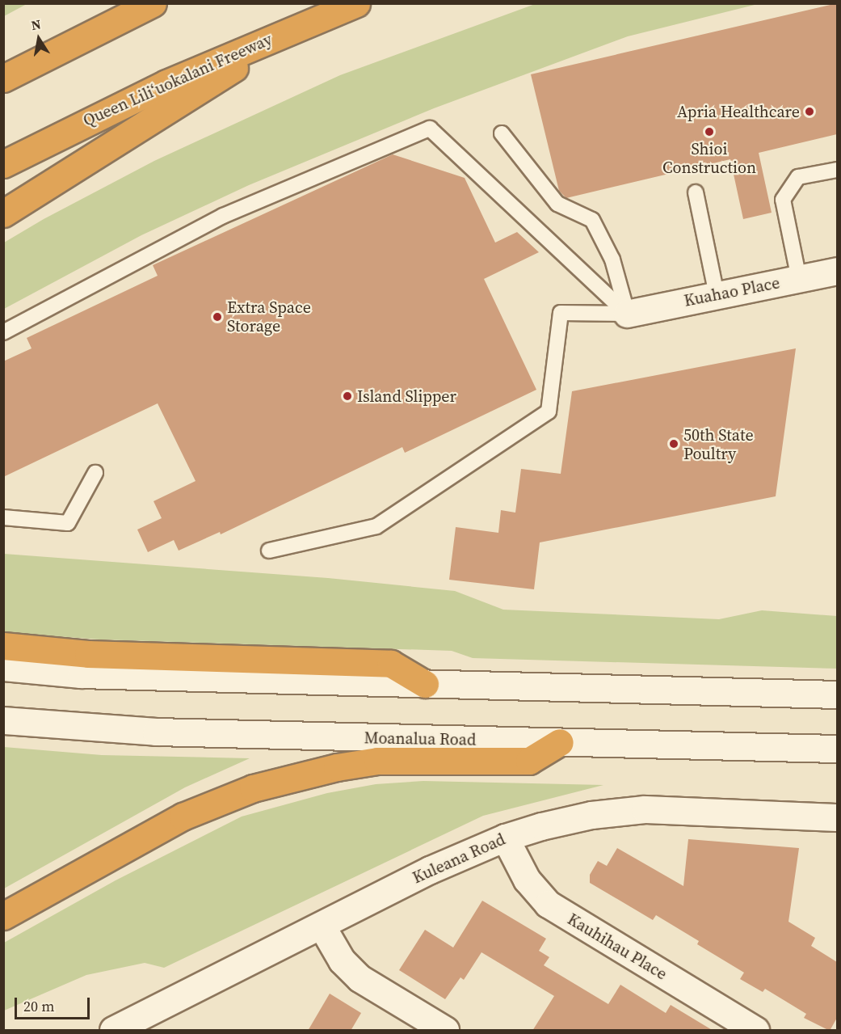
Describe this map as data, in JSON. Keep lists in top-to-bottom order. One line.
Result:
{"streets":{"highway":["Queen Liliʻuokalani Freeway"],"main road":["Kuahao Place","Moanalua Road","Kuleana Road","Kauhihau Place"]},"crossings":[["Kuleana Road","Kauhihau Place"]],"places":["Apria Healthcare","Shioi Construction","Extra Space Storage","Island Slipper","50th State Poultry"],"scale_bar":"20 m","north":"top"}
